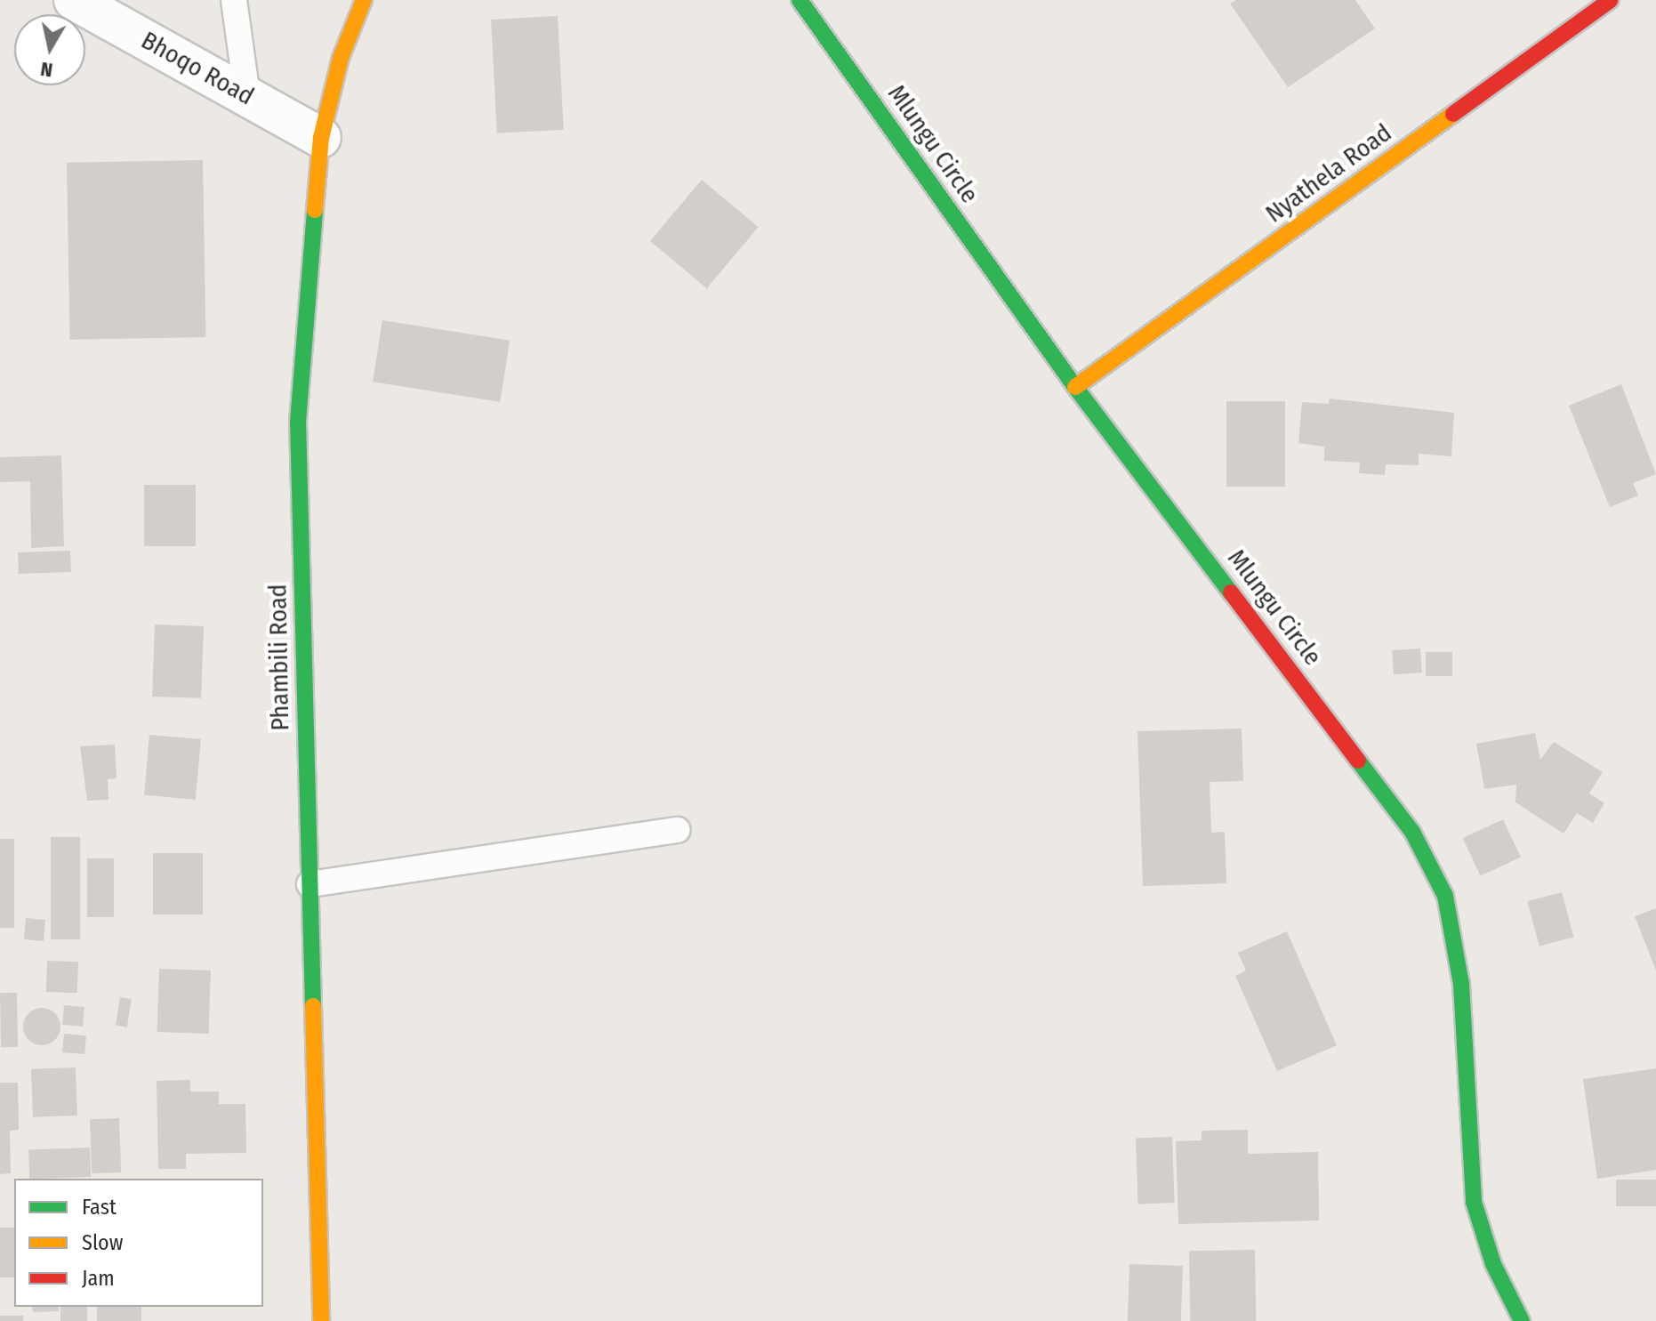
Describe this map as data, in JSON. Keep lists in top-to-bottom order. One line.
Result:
{"streets":{"street":["Bhoqo Road","Mlungu Circle","Nyathela Road","Phambili Road"]},"crossings":[["Bhoqo Road","Phambili Road"],["Mlungu Circle","Nyathela Road"]],"legend":["Fast","Slow","Jam"],"north":"bottom"}
